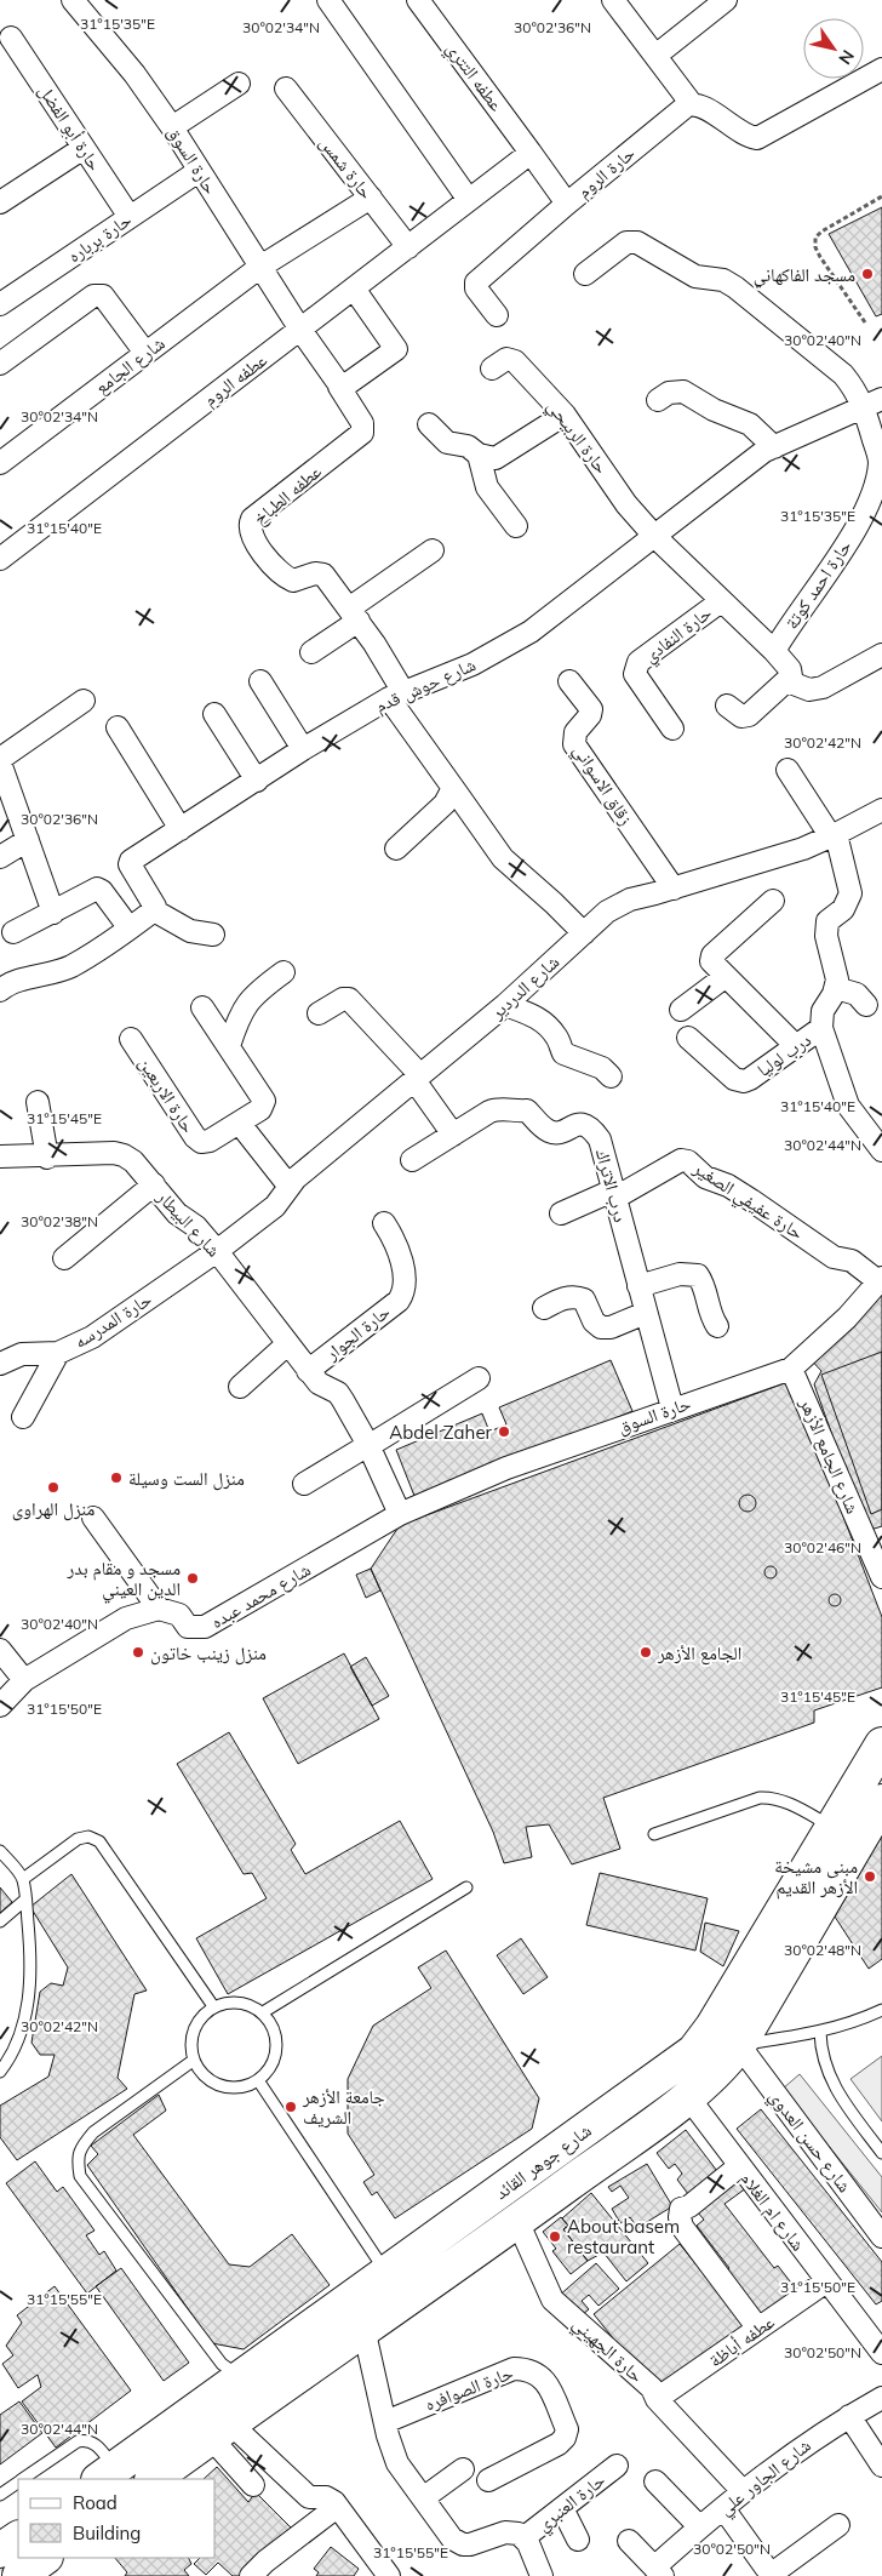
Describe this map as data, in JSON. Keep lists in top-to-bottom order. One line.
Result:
{"streets":{"main road":["شارع جوهر القائد"],"street":["عطفه التتري","حارة أبو الفضل","حارة السوق","حارة شمس","حارة الروم","حارة برباره","شارع الجامع","عطفه الروم","حارة الربيحي","عطفه الطباخ","حارة احمد كوتة","حارة النفادي","شارع حوش قدم","زقاق الاسواني","شارع الدردير","درب لوليا","حارة الاربعين","درب الاتراك","حارة عفيفي الصغير","شارع البيطار","حارة المدرسه","حارة الجوار","شارع الجامع الأزهر","شارع محمد عبده","شارع حسن العدوي","شارع ام الغلام","عطفه أباظة","حارة الجهيني","حارة الصوافره","شارع الجاور علي","حارة العنبري"]},"crossings":[["عطفه التتري","حارة الروم"],["حارة أبو الفضل","حارة برباره"],["حارة السوق","حارة برباره"],["حارة السوق","شارع الجامع"],["حارة السوق","عطفه الروم"],["حارة السوق","عطفه الطباخ"],["حارة السوق","درب الاتراك"],["حارة السوق","حارة عفيفي الصغير"],["حارة السوق","شارع البيطار"],["حارة السوق","شارع الجامع الأزهر"],["حارة السوق","شارع محمد عبده"],["حارة شمس","شارع الجامع"],["حارة شمس","عطفه الروم"],["حارة الربيحي","حارة احمد كوتة"],["حارة الربيحي","حارة النفادي"],["حارة الربيحي","شارع حوش قدم"],["عطفه الطباخ","شارع حوش قدم"],["عطفه الطباخ","شارع الدردير"],["حارة احمد كوتة","شارع حوش قدم"],["زقاق الاسواني","شارع الدردير"],["شارع الدردير","شارع البيطار"],["شارع الدردير","حارة المدرسه"],["درب الاتراك","حارة عفيفي الصغير"],["شارع البيطار","حارة المدرسه"],["شارع البيطار","حارة الجوار"],["شارع البيطار","شارع محمد عبده"],["شارع حسن العدوي","شارع جوهر القائد"],["شارع جوهر القائد","شارع ام الغلام"],["شارع جوهر القائد","حارة الجهيني"],["شارع ام الغلام","عطفه أباظة"],["عطفه أباظة","حارة الجهيني"],["حارة الجهيني","شارع الجاور علي"]],"places":["مسجد الفاكهاني","Abdel Zaher","منزل الست وسيلة","منزل الهراوى","مسجد و مقام بدر الدين العيني","منزل زينب خاتون","الجامع الأزهر","مبنى مشيخة الأزهر القديم","جامعة الأزهر الشريف","About basem restaurant"],"legend":["Road","Building"],"north":"bottom right","coordinates":["31°15'35\"E","30°02'34\"N","30°02'36\"N","30°02'40\"N","31°15'40\"E","30°02'42\"N","31°15'45\"E","30°02'44\"N","30°02'38\"N","30°02'46\"N","31°15'50\"E","30°02'48\"N","31°15'55\"E","30°02'50\"N"]}
